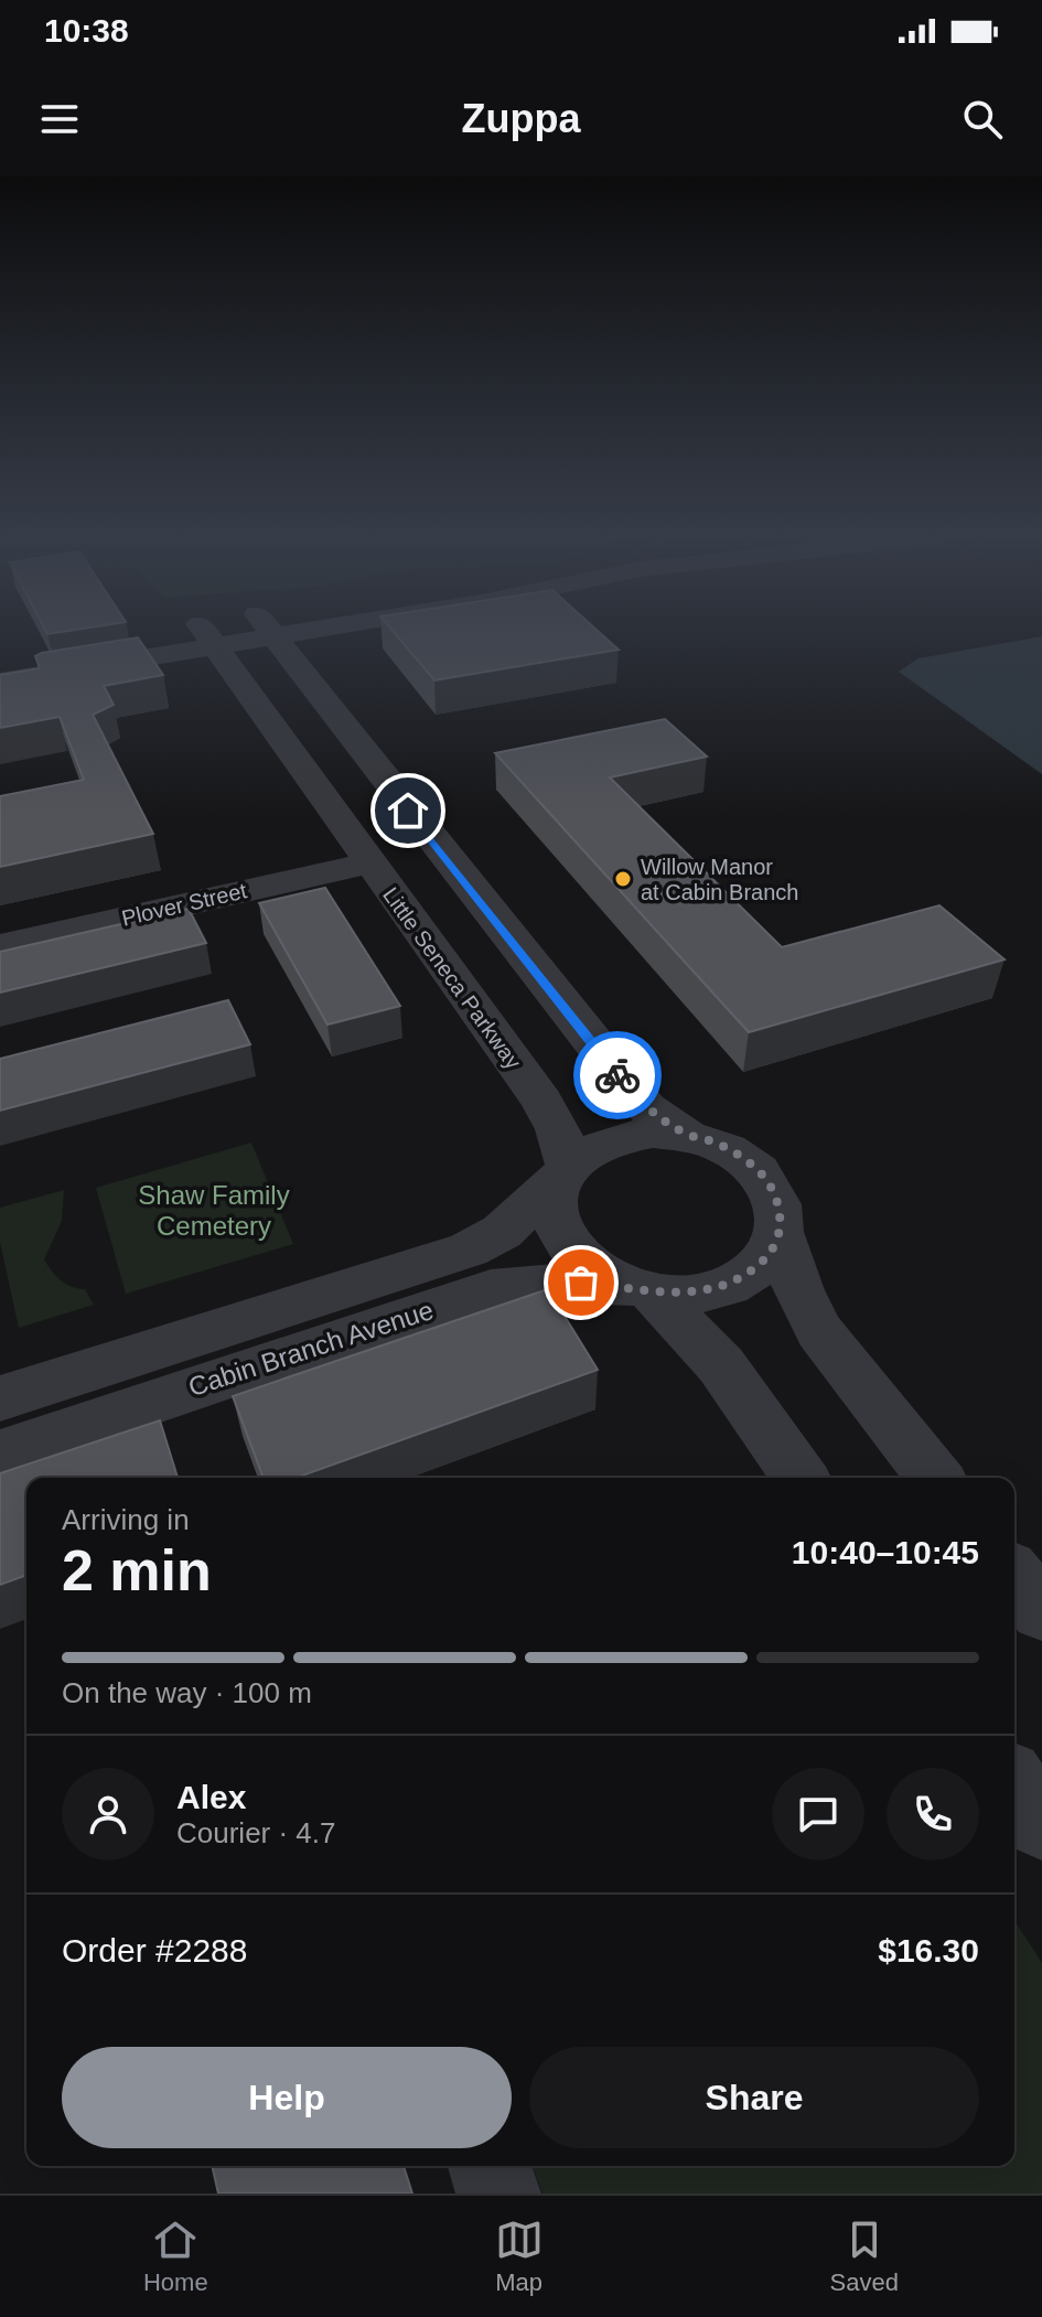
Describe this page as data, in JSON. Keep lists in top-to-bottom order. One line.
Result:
{"streets":{"street":["Plover Street","Little Seneca Parkway","Cabin Branch Avenue"]},"crossings":[["Plover Street","Little Seneca Parkway"],["Little Seneca Parkway","Cabin Branch Avenue"]],"parks":["Shaw Family Cemetery"],"places":["Willow Manor at Cabin Branch"],"page":{"status":"10:38","header":"Zuppa","heading":["2 min","Arriving in","10:40–10:45"],"panel":["Alex","Courier · 4.7","Order #2288","$16.30"],"bar":"On the way · 100 m","buttons":["Help","Share"],"tabs":["Home","Map","Saved"]}}
